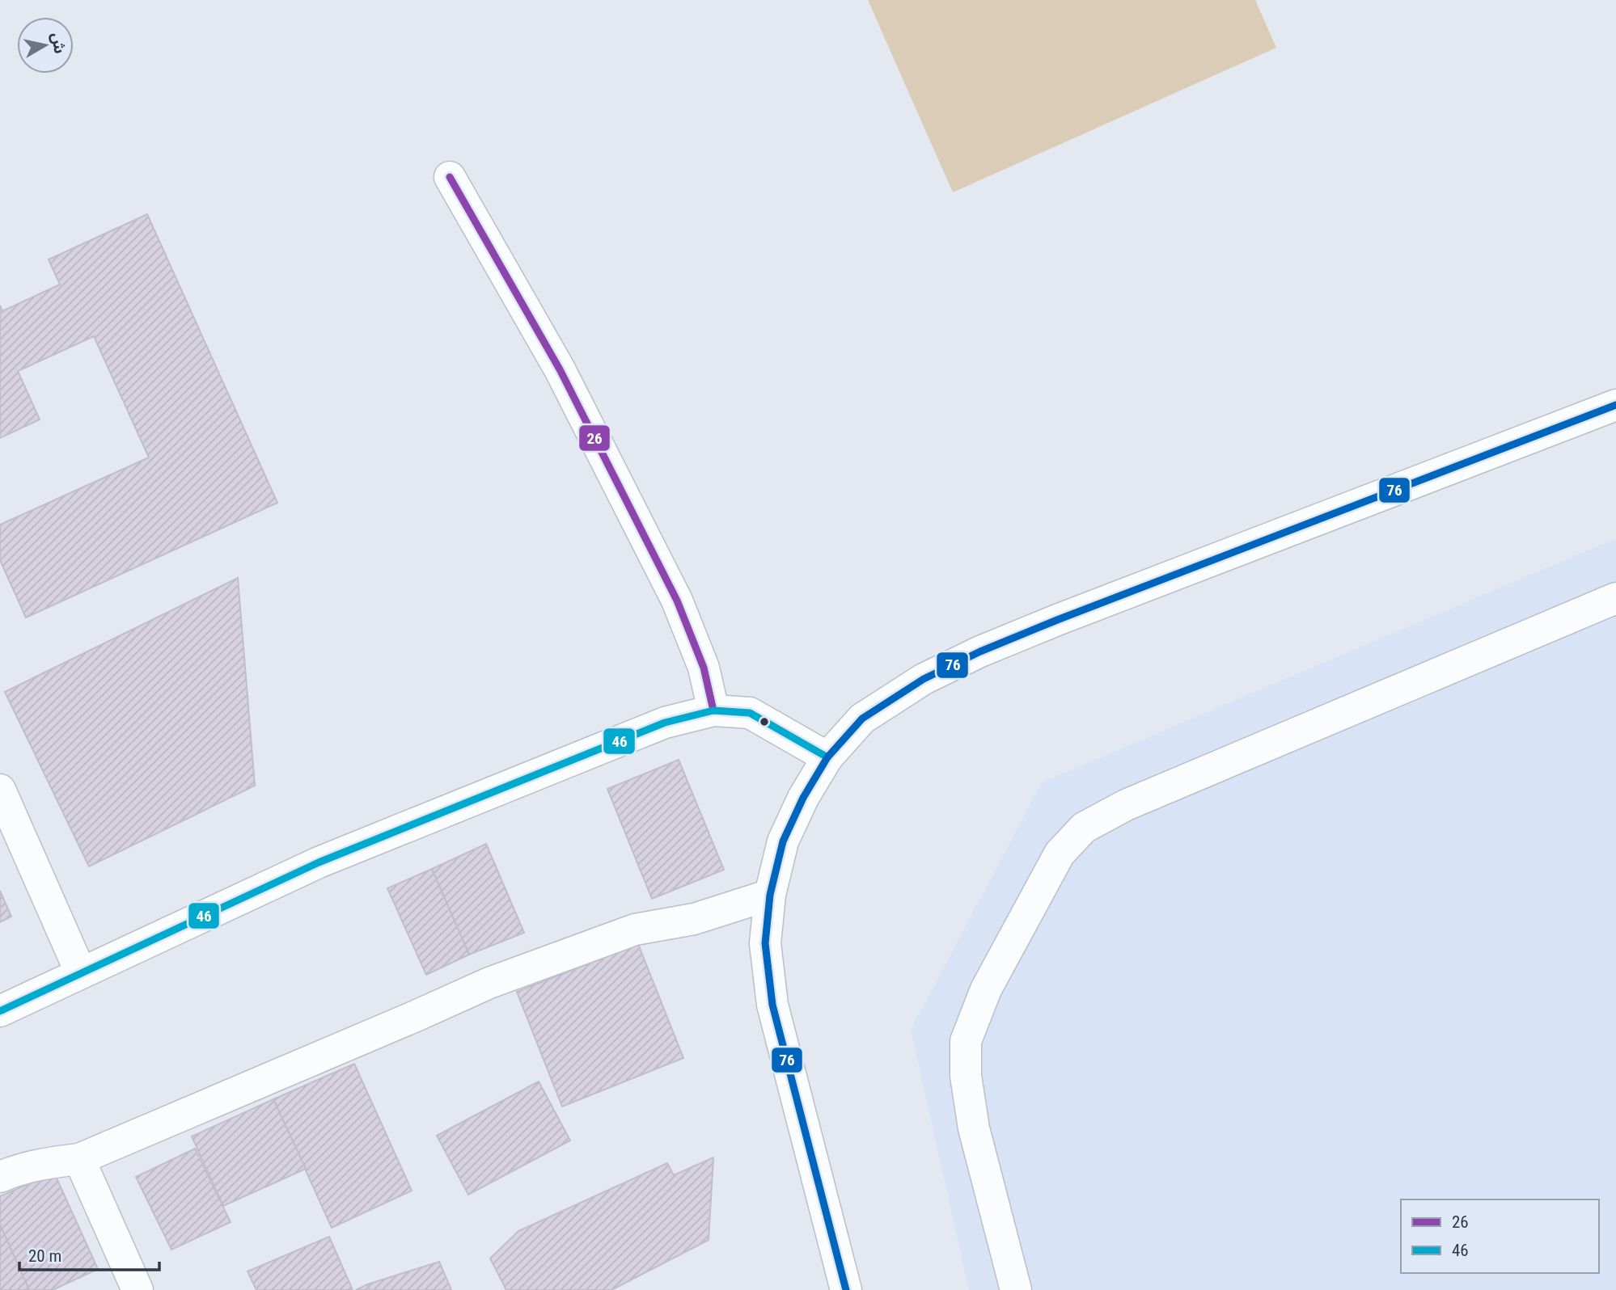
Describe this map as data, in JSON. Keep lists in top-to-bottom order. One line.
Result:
{"lines":["transit line 26","transit line 76","transit line 46"],"legend":["26","46"],"scale_bar":"20 m","north":"right"}
